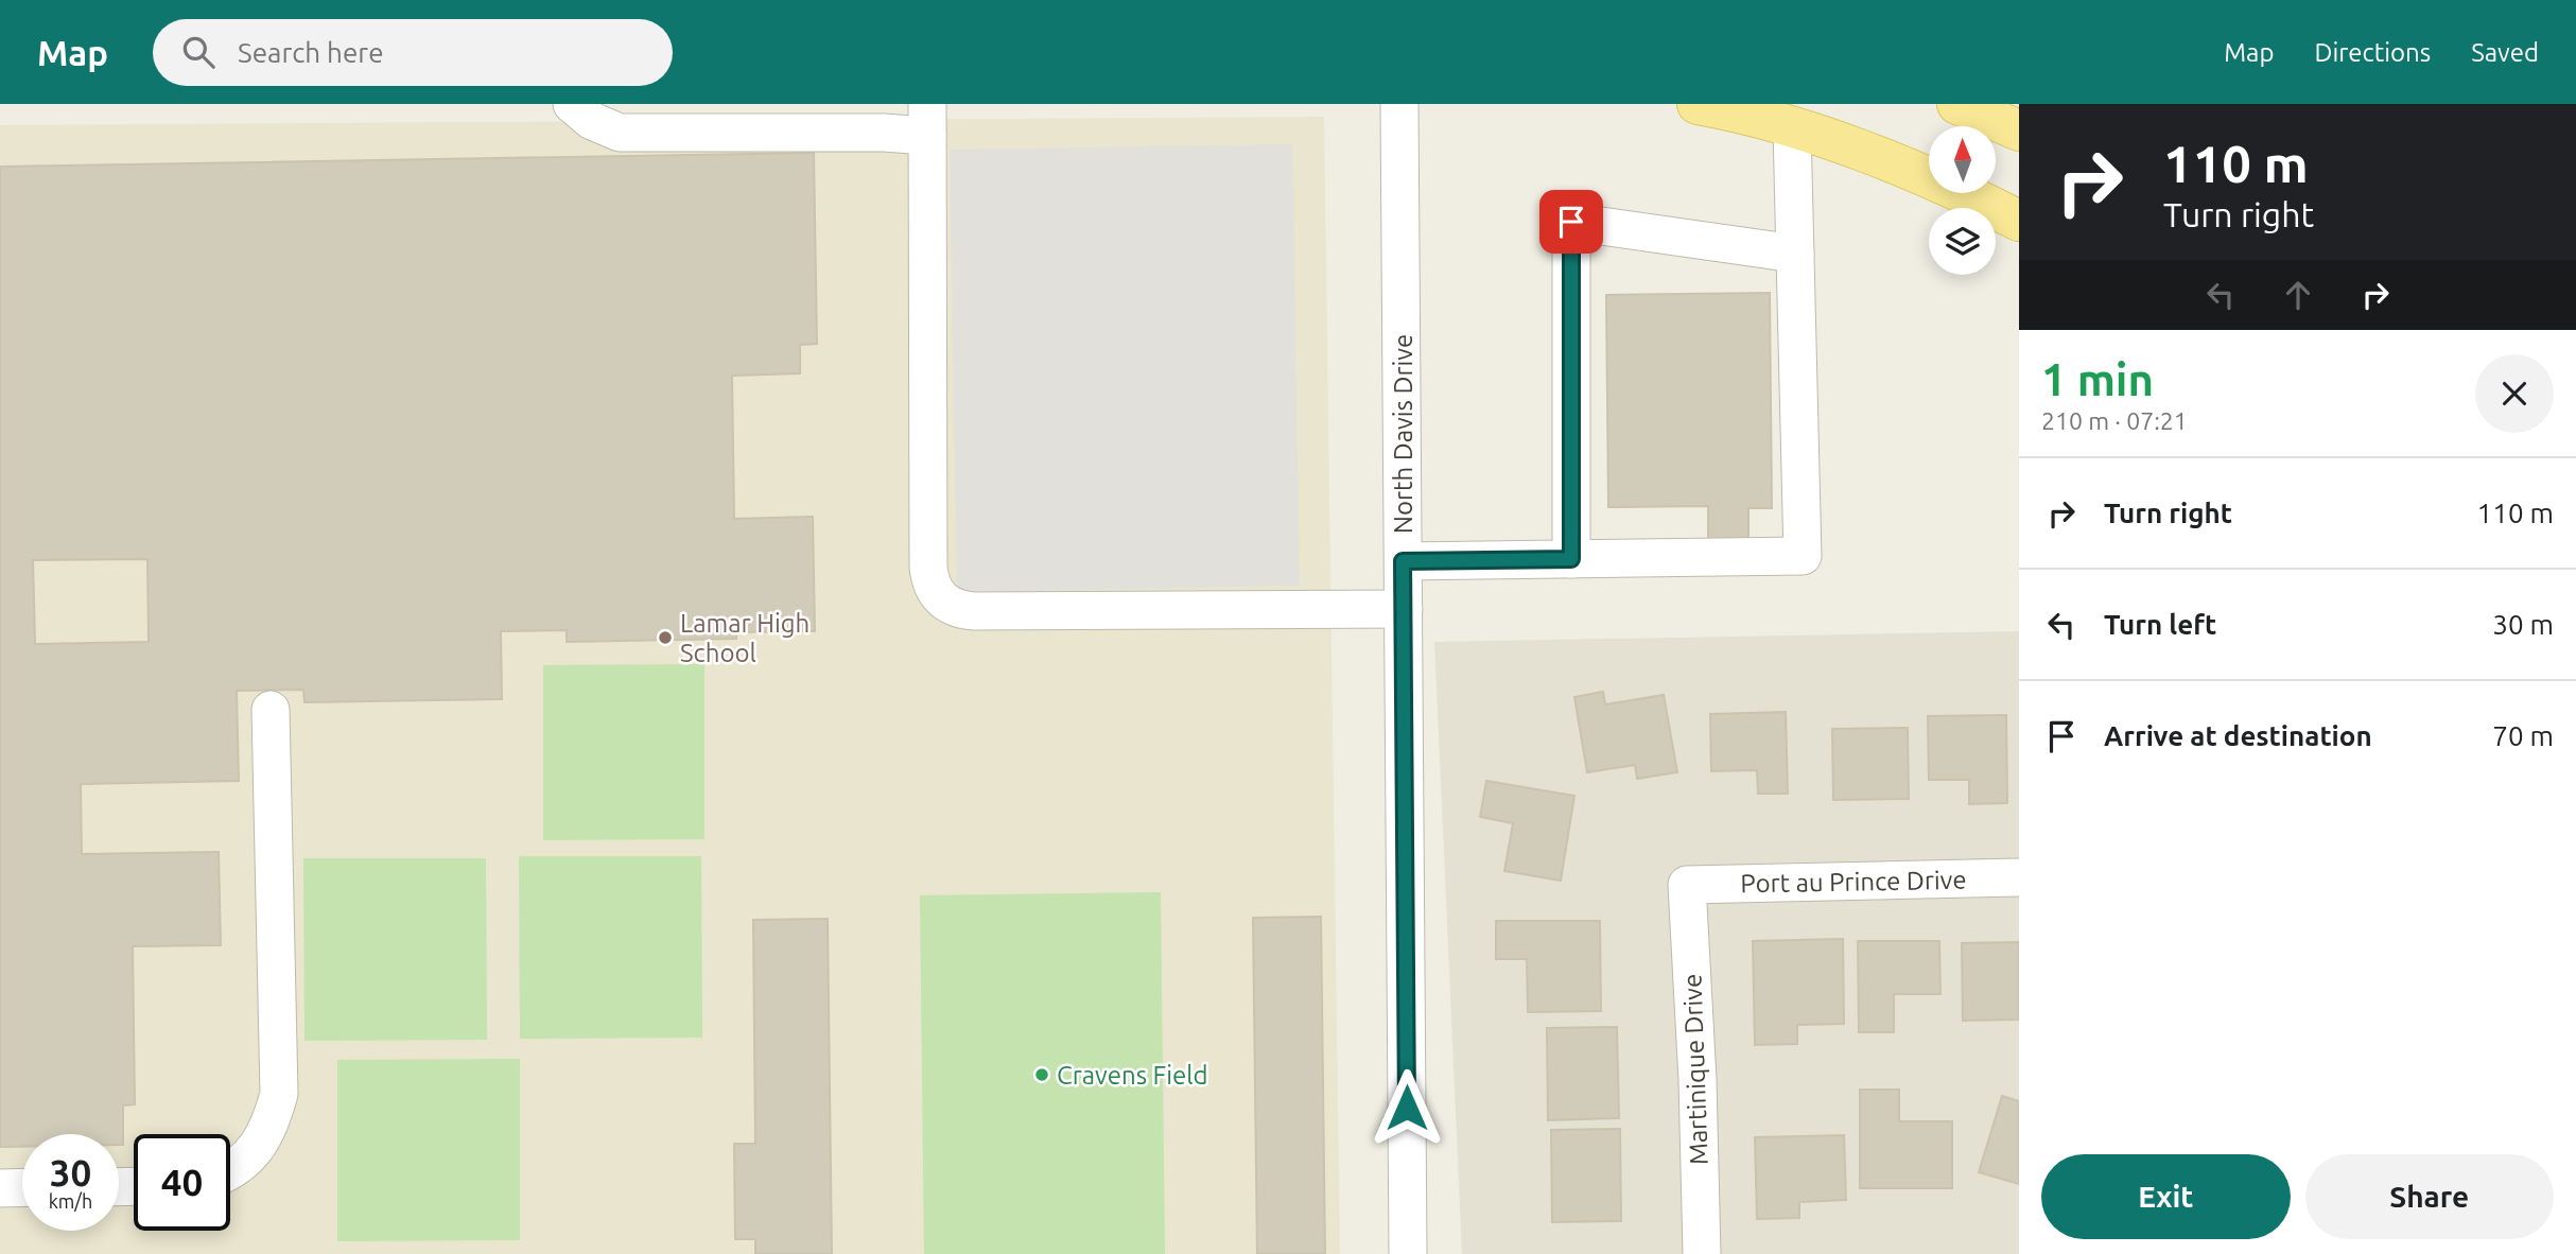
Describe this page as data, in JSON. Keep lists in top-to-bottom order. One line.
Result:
{"streets":{"street":["North Davis Drive","Port au Prince Drive","Martinique Drive"]},"crossings":[["Port au Prince Drive","Martinique Drive"]],"places":["Lamar High School","Cravens Field"],"north":"top","page":{"header":"Map","search":"Search here","nav":["Map","Directions","Saved"],"turn":["110 m","Turn right"],"heading":["1 min","210 m · 07:21"],"list":[{"name":"Turn right","value":"110 m"},{"name":"Turn left","value":"30 m"},{"name":"Arrive at destination","value":"70 m"}],"speed":"30 km/h","limit":"40","buttons":["Exit","Share"]}}
